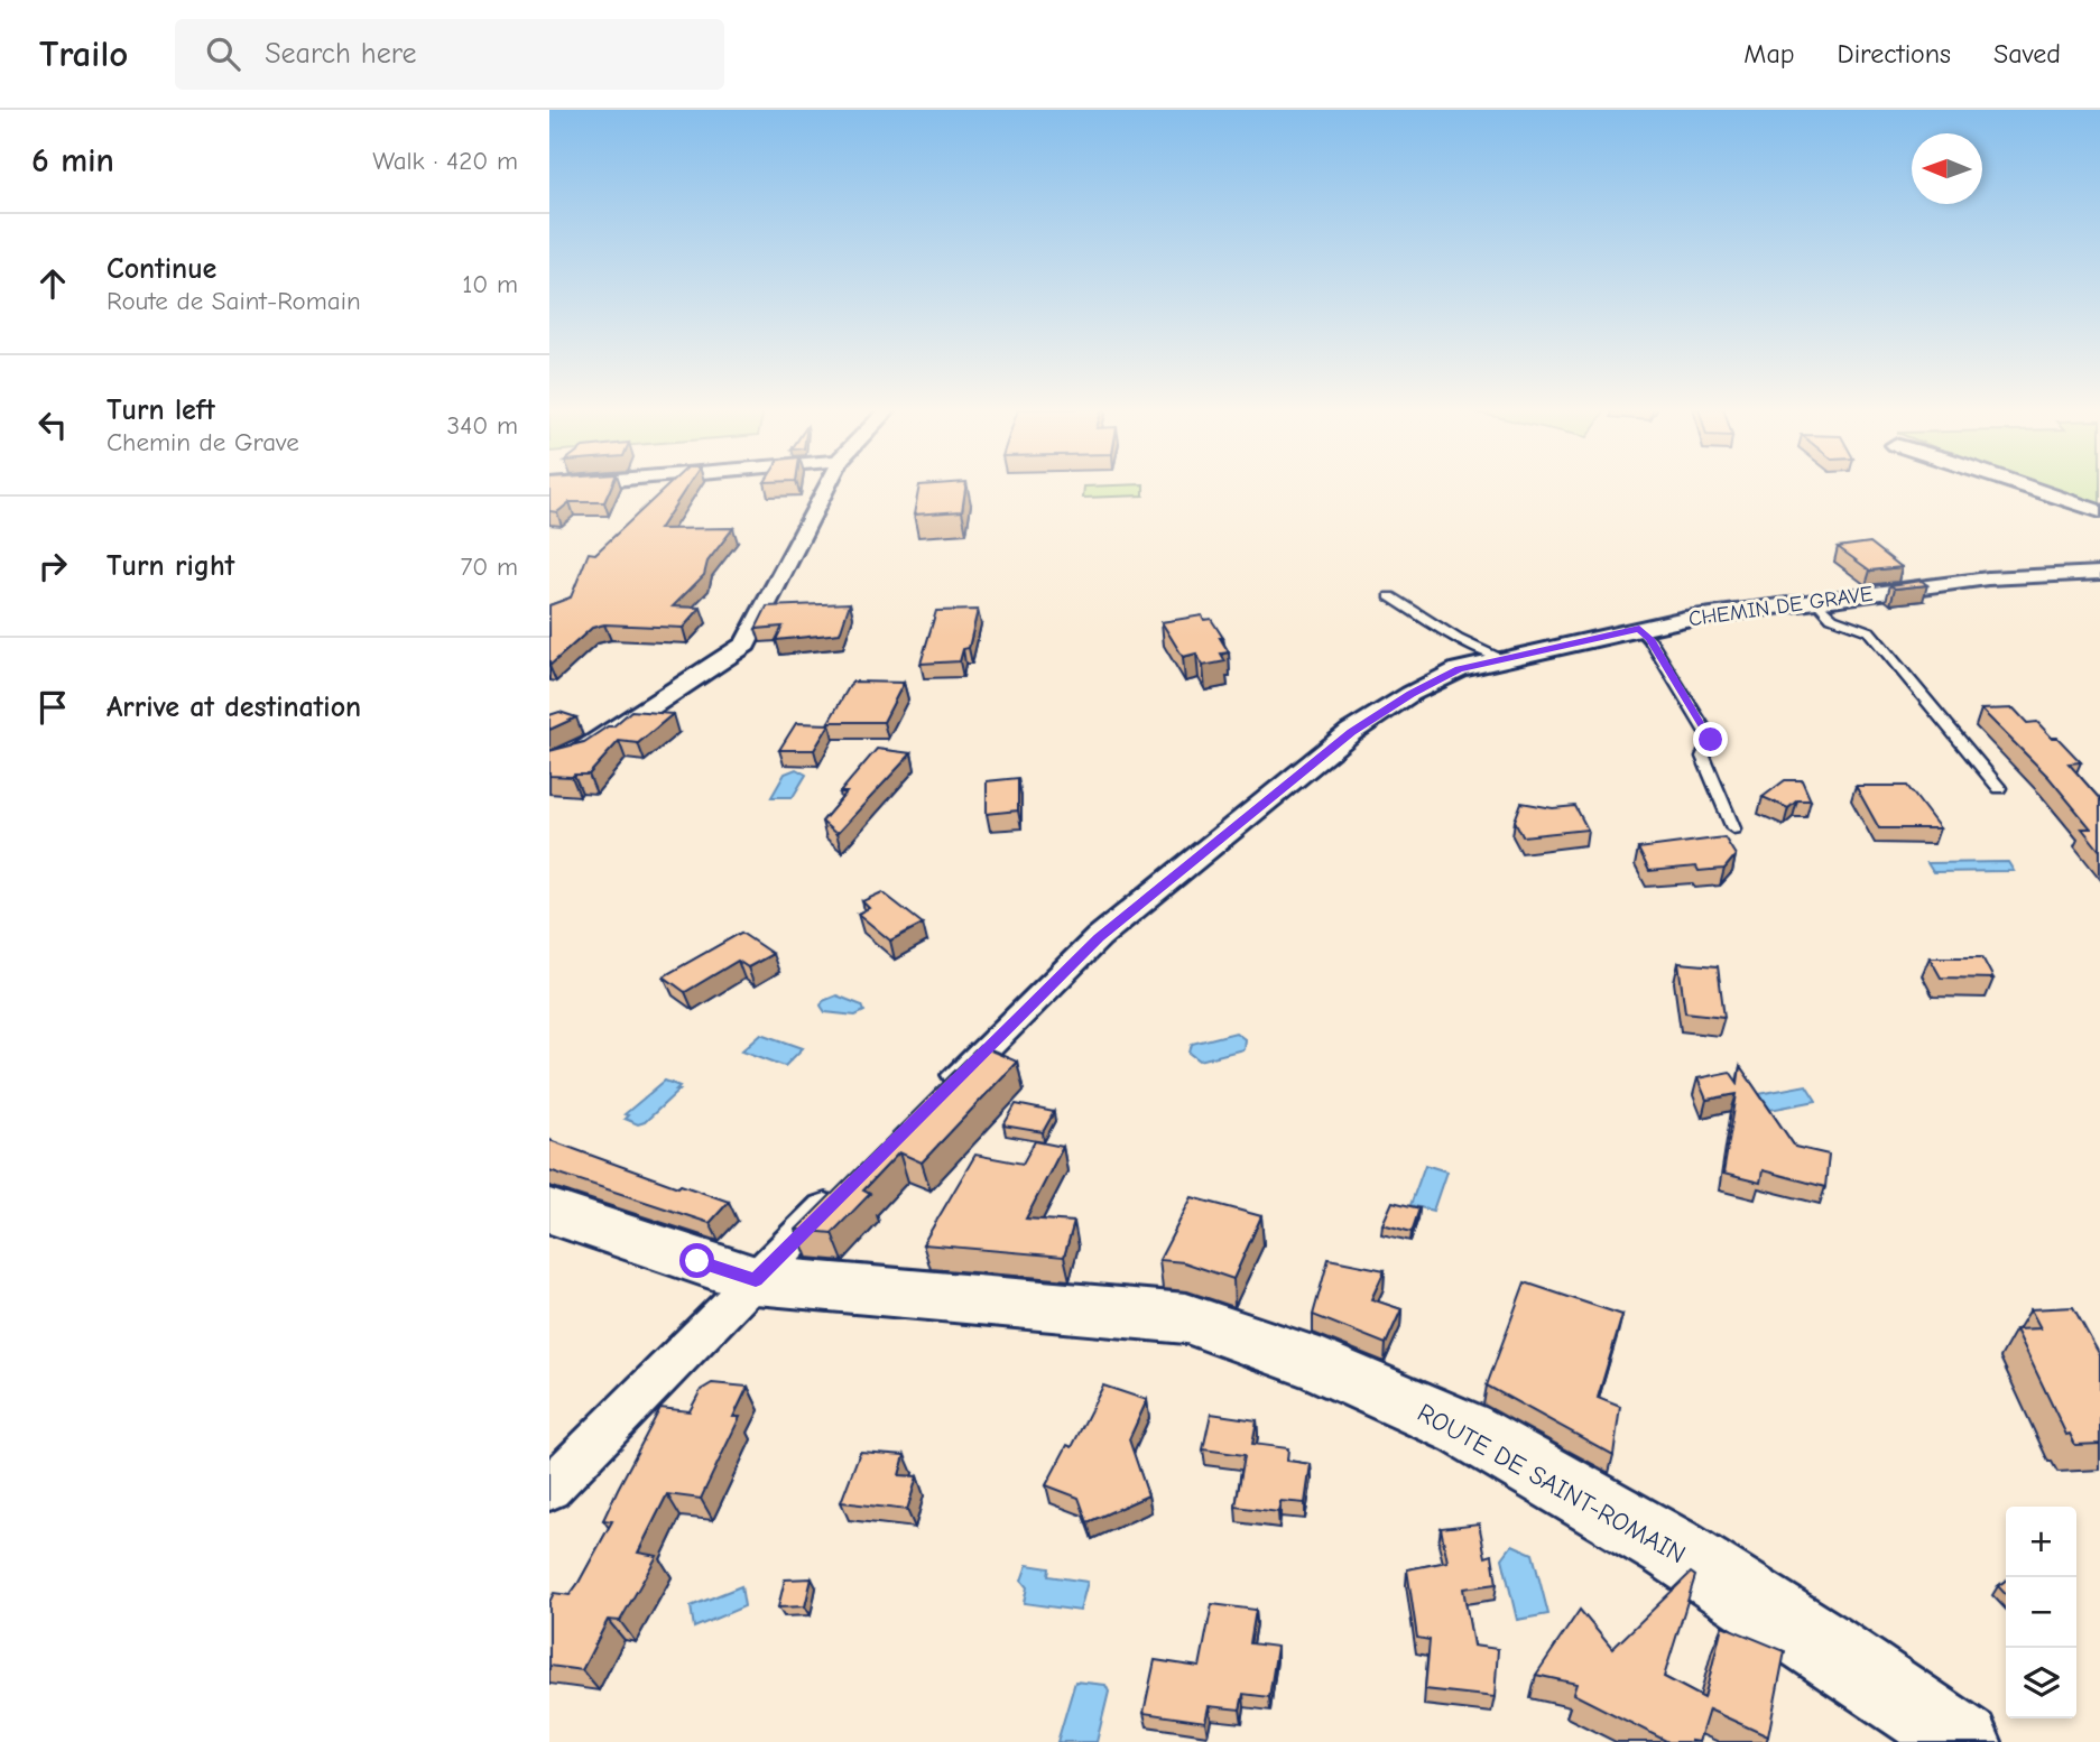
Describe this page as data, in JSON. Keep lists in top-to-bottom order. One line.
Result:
{"streets":{"main road":["ROUTE DE SAINT-ROMAIN"],"street":["CHEMIN DE GRAVE"]},"north":"left","page":{"header":"Trailo","search":"Search here","nav":["Map","Directions","Saved"],"heading":["6 min","Walk · 420 m"],"list":[["Continue","Route de Saint-Romain","10 m"],["Turn left","Chemin de Grave","340 m"],["Turn right","70 m"],"Arrive at destination"],"map_buttons":["+","−"]}}
